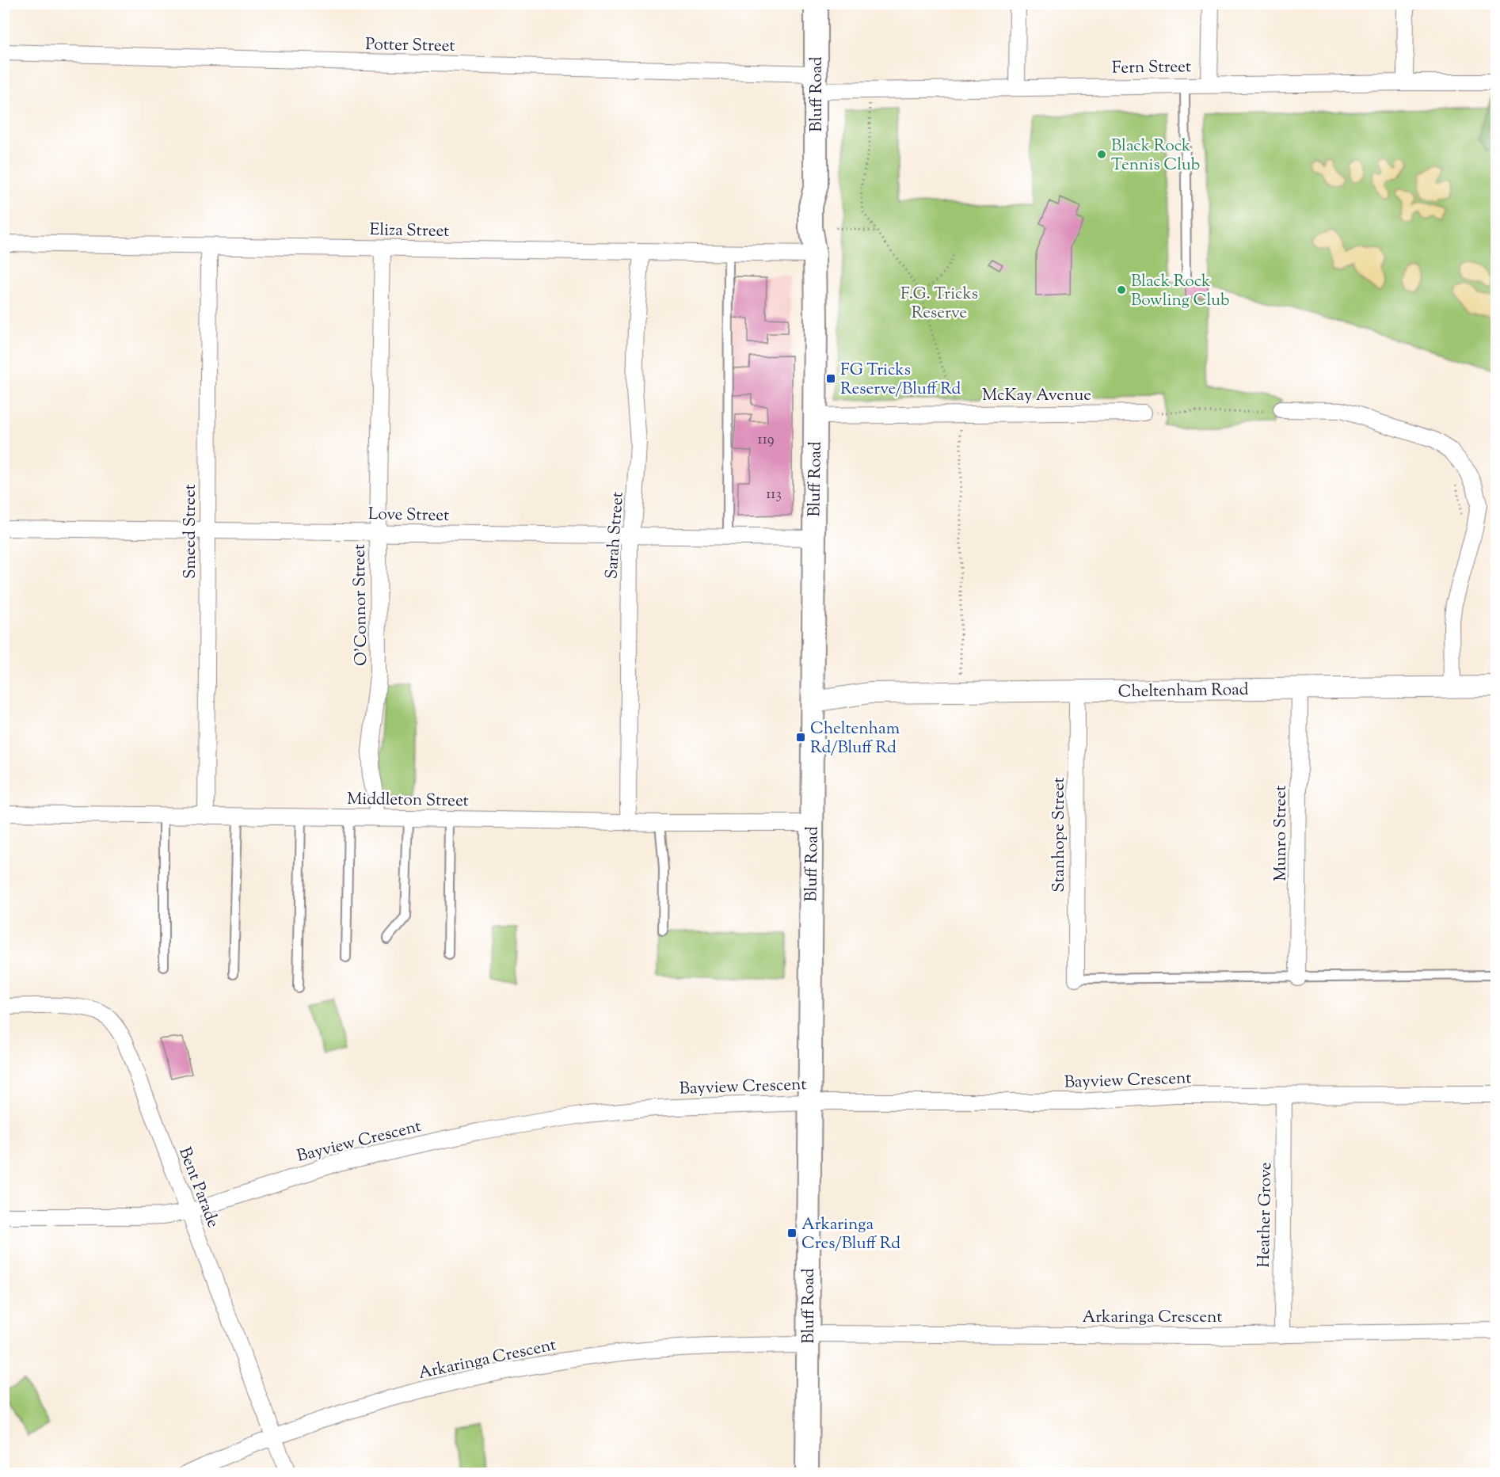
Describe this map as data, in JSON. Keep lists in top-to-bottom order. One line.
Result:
{"streets":{"main road":["Bluff Road"],"street":["Potter Street","Fern Street","Eliza Street","McKay Avenue","Love Street","Smeed Street","Sarah Street","O'Connor Street","Cheltenham Road","Middleton Street","Munro Street","Stanhope Street","Bayview Crescent","Bent Parade","Heather Grove","Arkaringa Crescent"]},"crossings":[["Potter Street","Fern Street"],["Potter Street","Bluff Road"],["Fern Street","Bluff Road"],["Bluff Road","Eliza Street"],["Bluff Road","McKay Avenue"],["Bluff Road","Love Street"],["Bluff Road","Cheltenham Road"],["Bluff Road","Middleton Street"],["Bluff Road","Bayview Crescent"],["Bluff Road","Arkaringa Crescent"],["Eliza Street","Smeed Street"],["Eliza Street","Sarah Street"],["Eliza Street","O'Connor Street"],["Love Street","Smeed Street"],["Love Street","Sarah Street"],["Love Street","O'Connor Street"],["Smeed Street","Middleton Street"],["Sarah Street","Middleton Street"],["O'Connor Street","Middleton Street"],["Cheltenham Road","Munro Street"],["Cheltenham Road","Stanhope Street"],["Bayview Crescent","Bent Parade"],["Bayview Crescent","Heather Grove"],["Bent Parade","Arkaringa Crescent"],["Heather Grove","Arkaringa Crescent"]],"parks":["F.G. Tricks Reserve"],"places":{"other":["Black Rock Tennis Club","Black Rock Bowling Club"],"transit":["FG Tricks Reserve/Bluff Rd","Cheltenham Rd/Bluff Rd","Arkaringa Cres/Bluff Rd"]},"house_numbers":["119","113"]}
